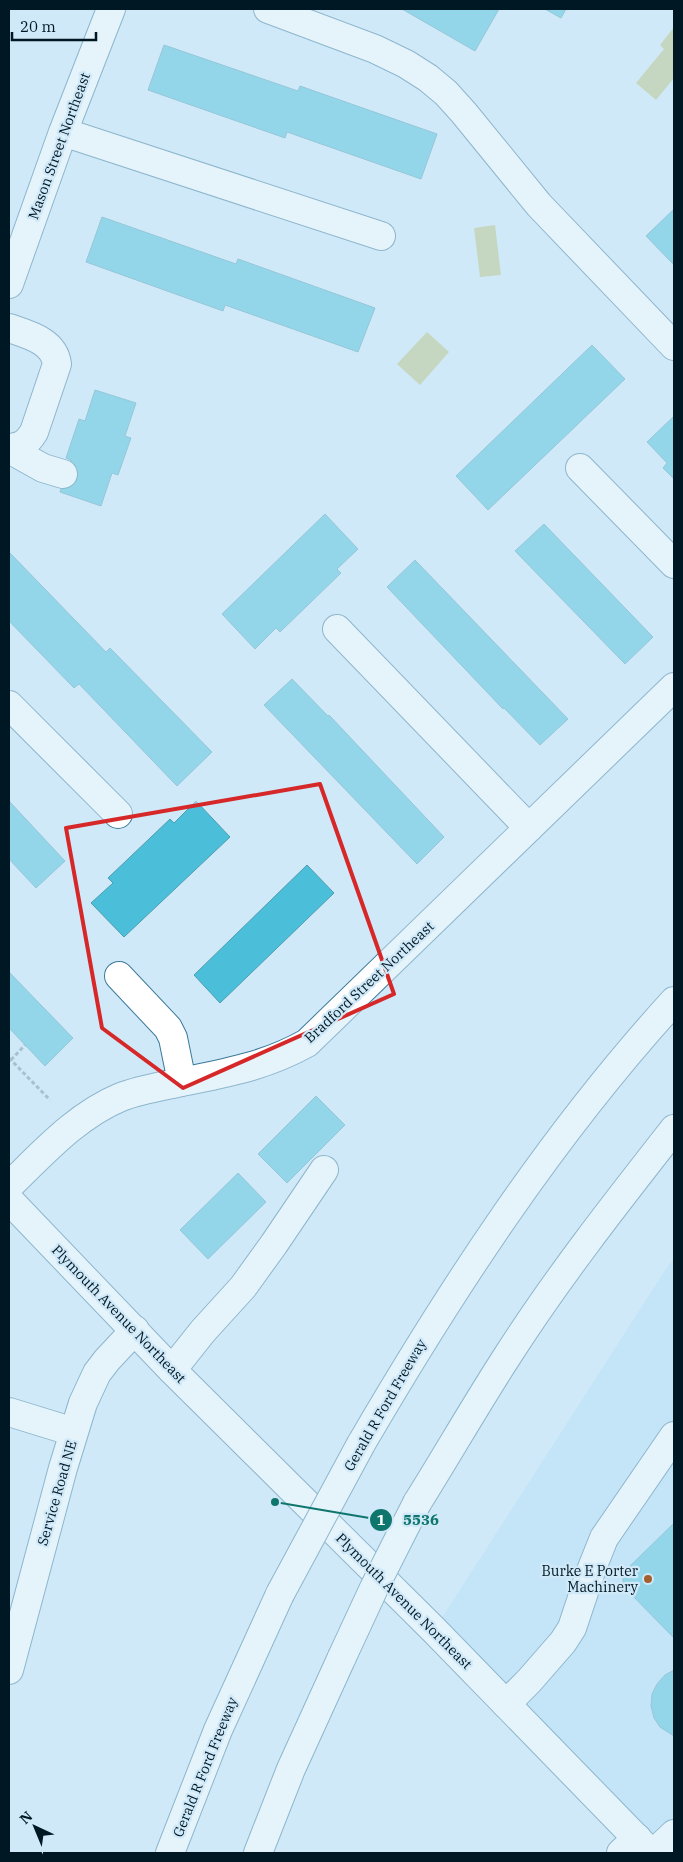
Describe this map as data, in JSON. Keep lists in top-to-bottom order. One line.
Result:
{"streets":{"main road":["Mason Street Northeast","Bradford Street Northeast","Plymouth Avenue Northeast","Gerald R Ford Freeway","Service Road NE"]},"crossings":[["Plymouth Avenue Northeast","Service Road NE"]],"places":["5536","Burke E Porter Machinery"],"scale_bar":"20 m","north":"top left"}
